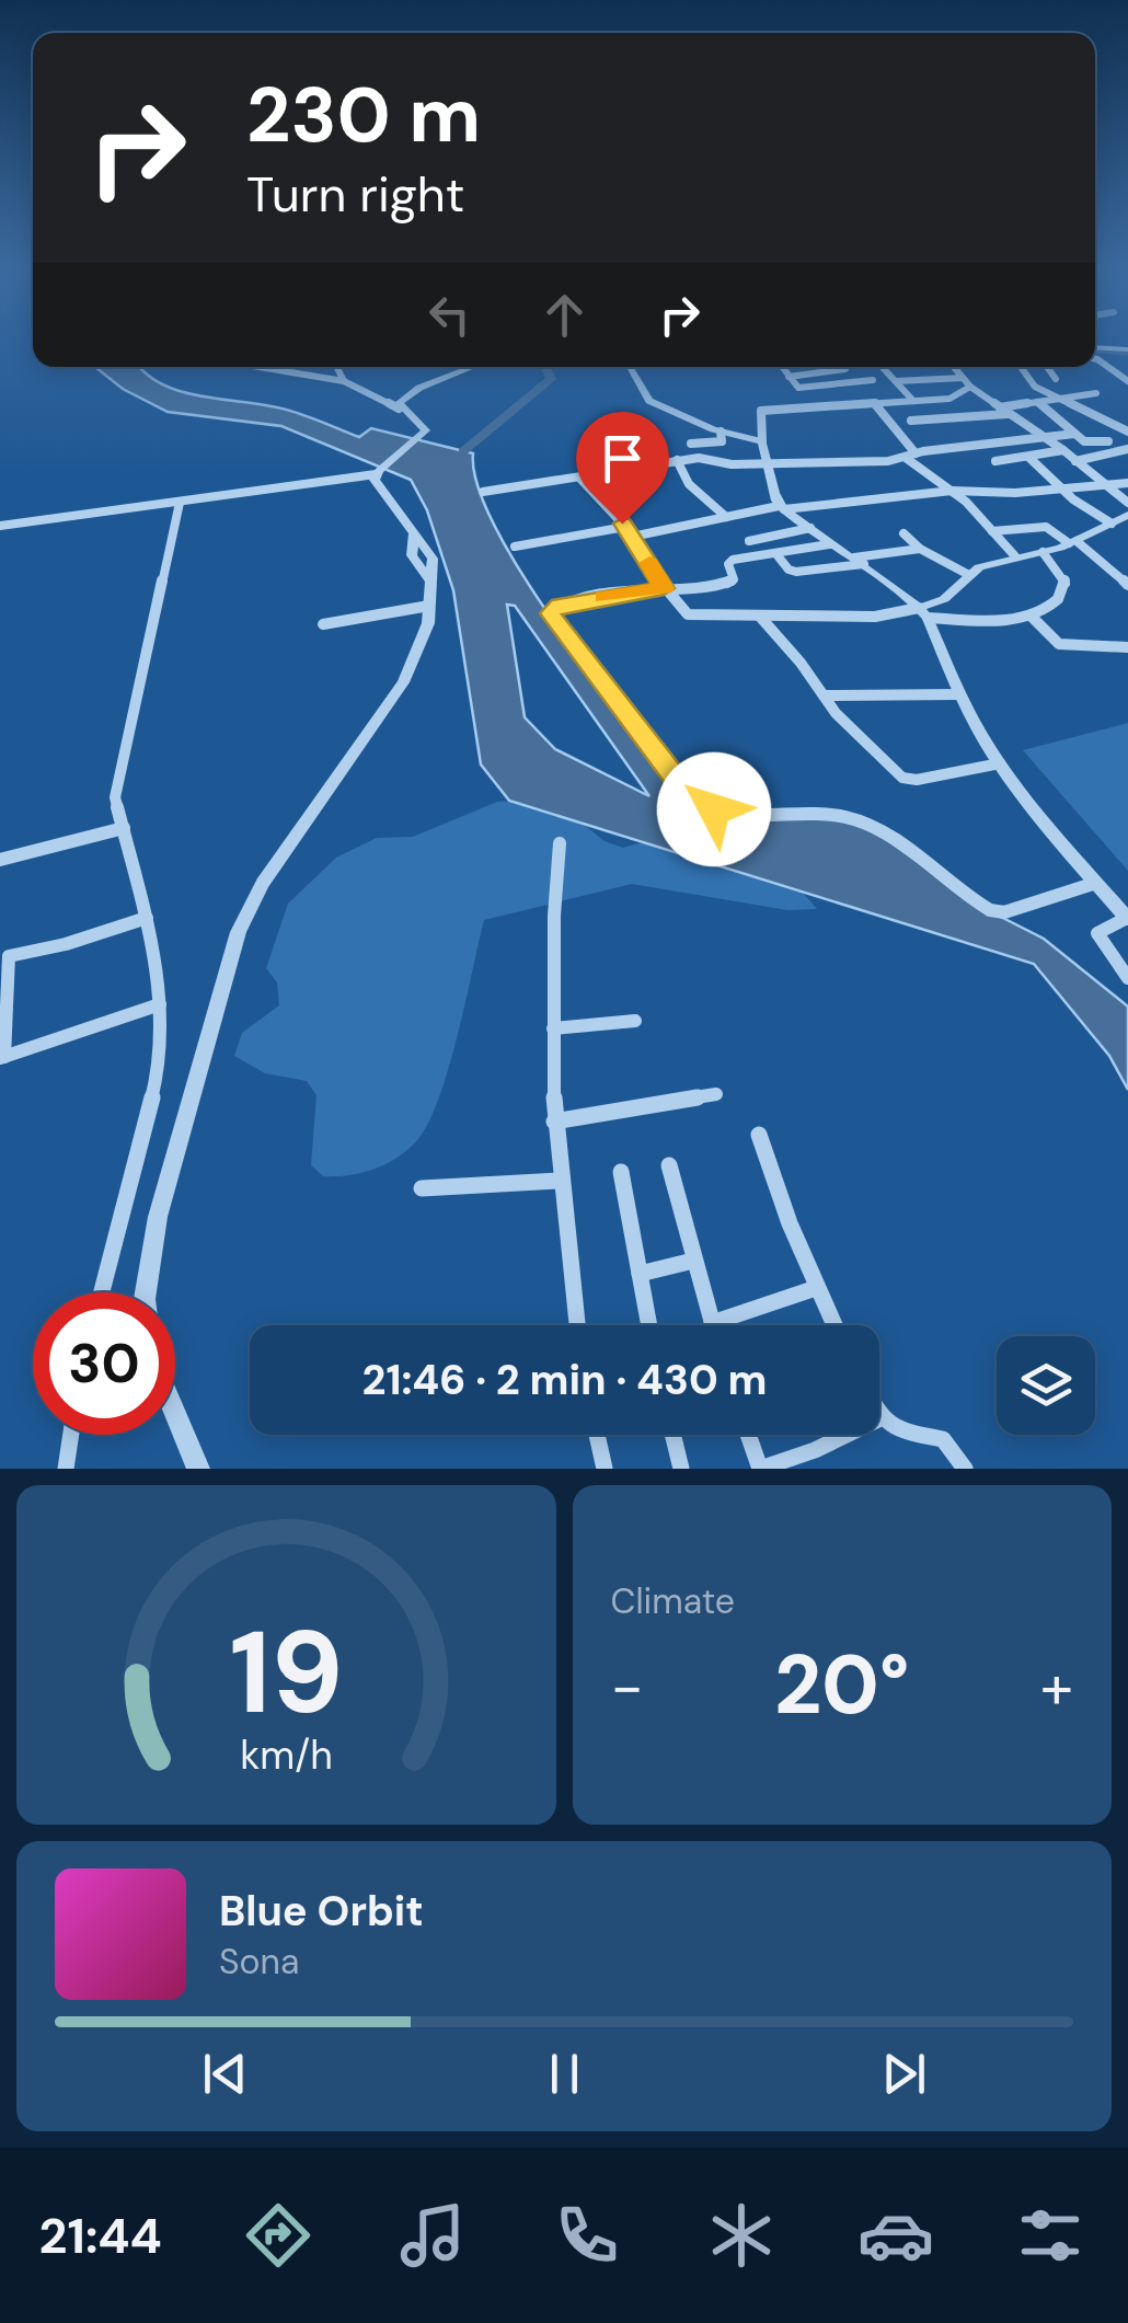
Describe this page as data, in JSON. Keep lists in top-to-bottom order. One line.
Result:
{"page":{"turn":["230 m","Turn right"],"limit":"30","trip":"21:46 · 2 min · 430 m","tile":"Climate","heat":["−","20°","+"],"song":["Blue Orbit","Sona"],"tabs":"21:44","gauge":["19","km/h"]}}
